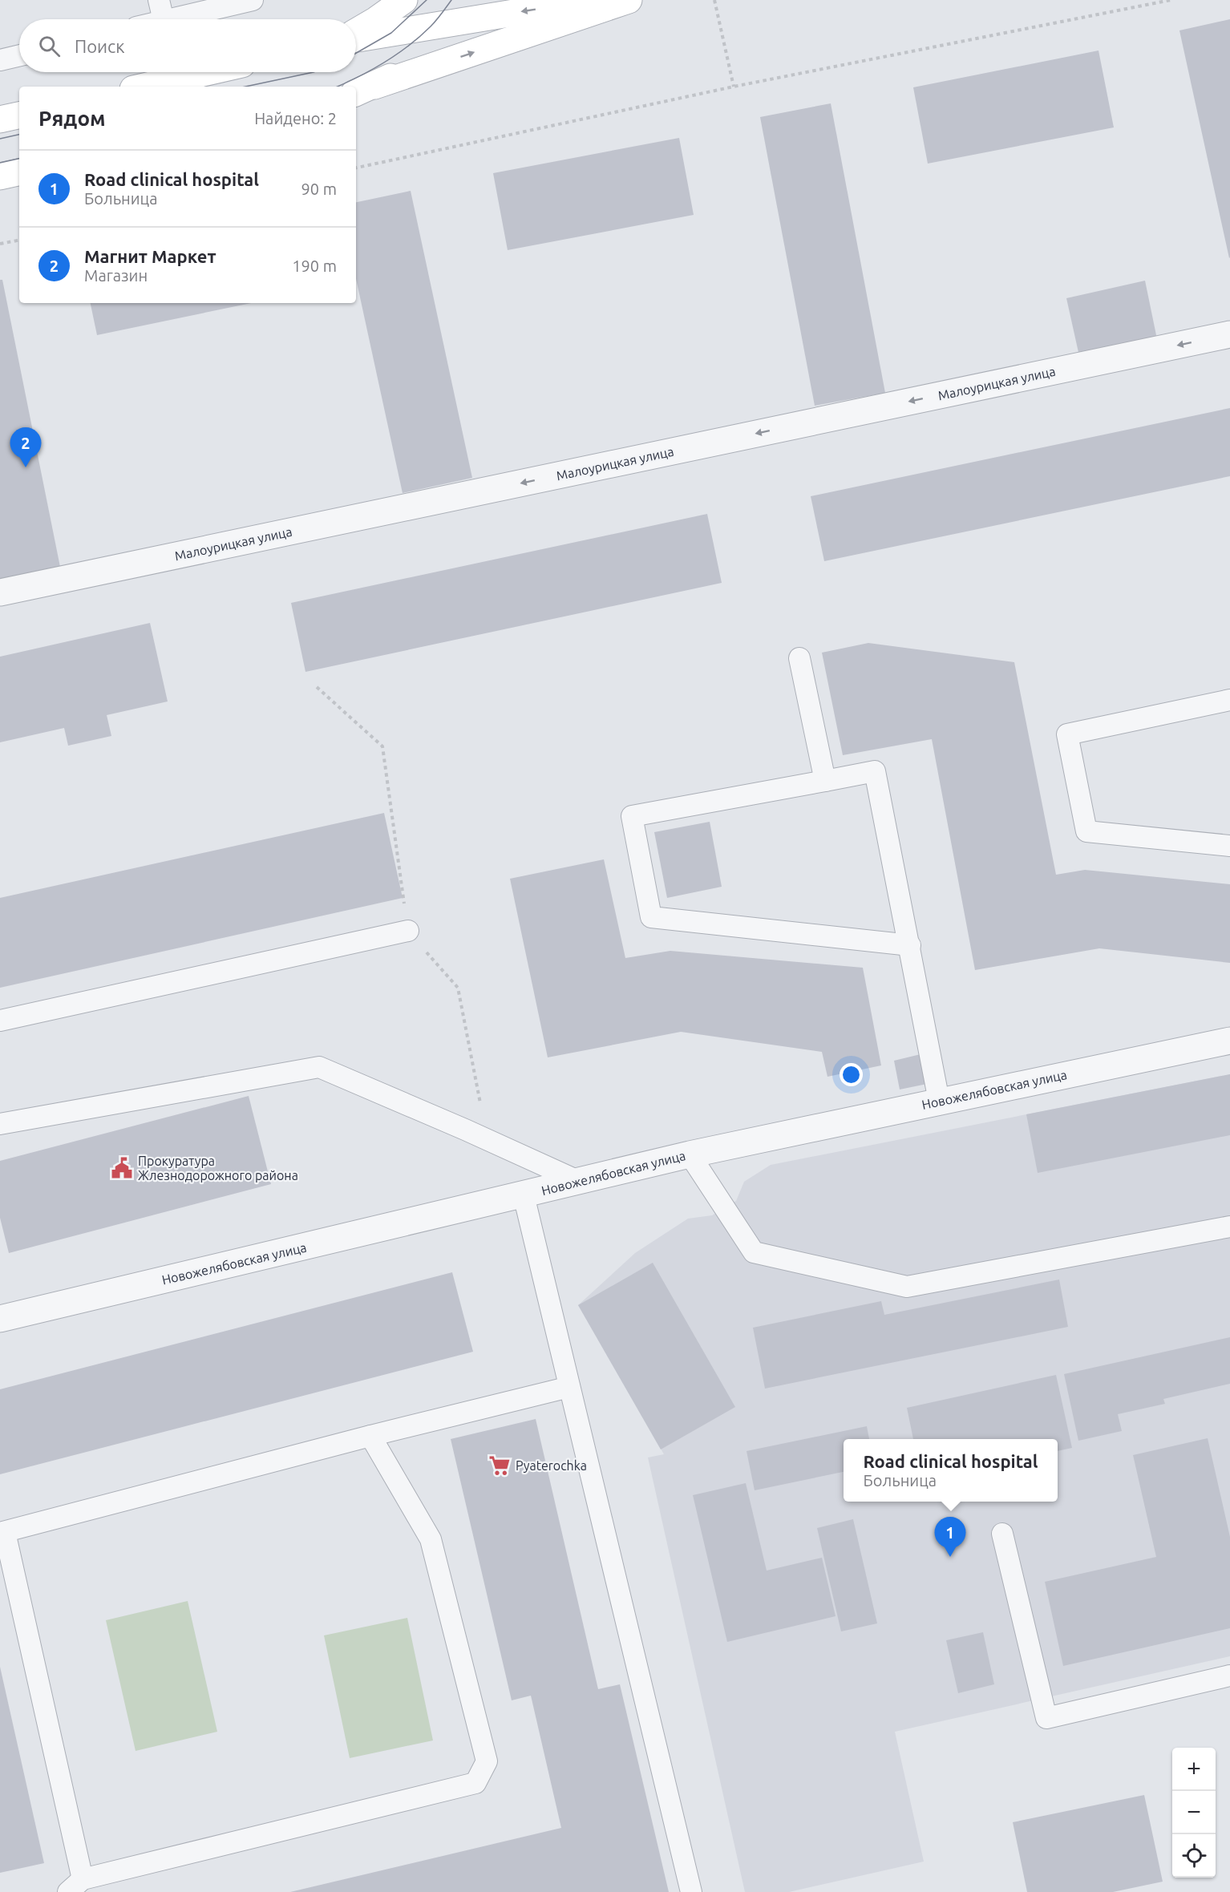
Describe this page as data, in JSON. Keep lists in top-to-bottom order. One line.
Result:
{"streets":{"street":["Малоурицкая улица","Новожелябовская улица"]},"one_way":["Малоурицкая улица"],"places":{"public building":["Прокуратура Жлезнодорожного района"],"supermarket":["Pyaterochka"]},"page":{"search":"Поиск","heading":["Рядом","Найдено: 2"],"list":[{"mark":"1","name":"Road clinical hospital","note":"Больница","value":"90 m"},{"mark":"2","name":"Магнит Маркет","note":"Магазин","value":"190 m"}],"pins":["2","1"],"popup":["Road clinical hospital","Больница"],"map_buttons":["+","−"]}}
